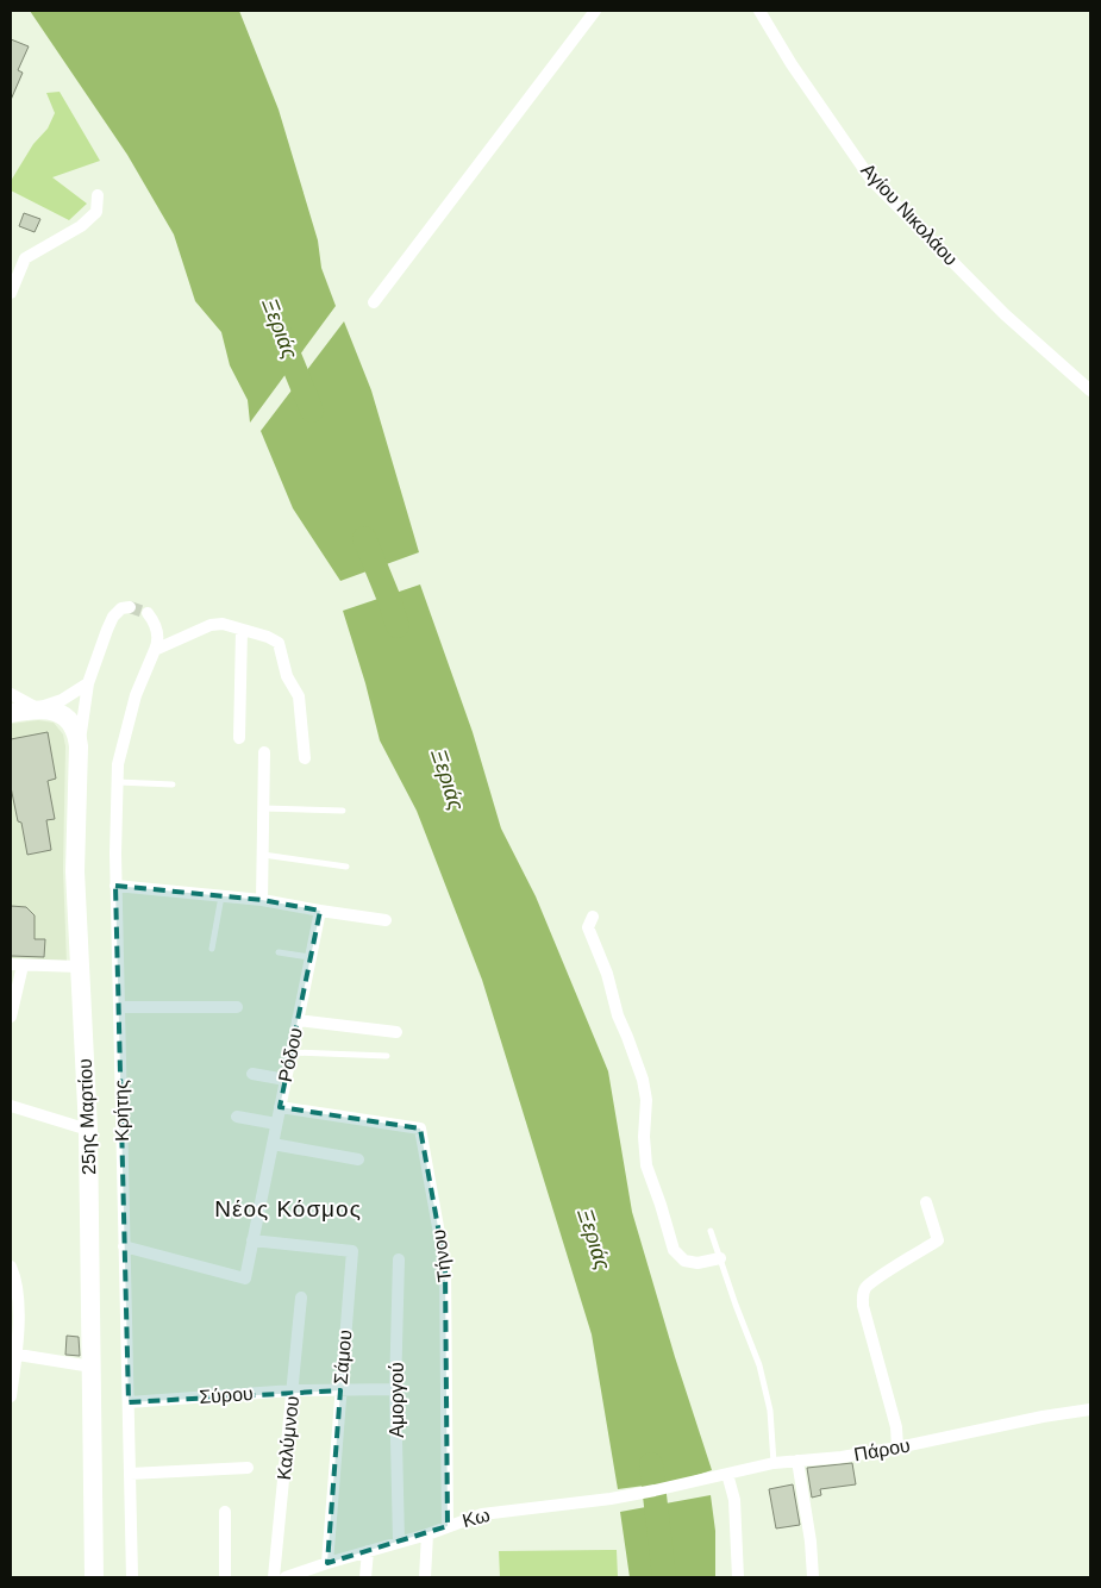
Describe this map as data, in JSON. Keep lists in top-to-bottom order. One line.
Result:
{"streets":{"main road":["25ης Μαρτίου"],"street":["Αγίου Νικολάου","Ρόδου","Κρήτης","Τήνου","Σάμου","Σύρου","Αμοργού","Καλύμνου","Πάρου","Κω"]},"crossings":[["Ρόδου","Κρήτης"],["Ρόδου","Τήνου"],["Ρόδου","Σάμου"],["Κρήτης","Σύρου"],["Τήνου","Κω"],["Σάμου","Σύρου"],["Σάμου","Κω"],["Σύρου","Αμοργού"],["Σύρου","Καλύμνου"],["Αμοργού","Κω"],["Πάρου","Κω"]],"districts":["Νέος Κόσμος"],"water":["Ξεριάς"]}
